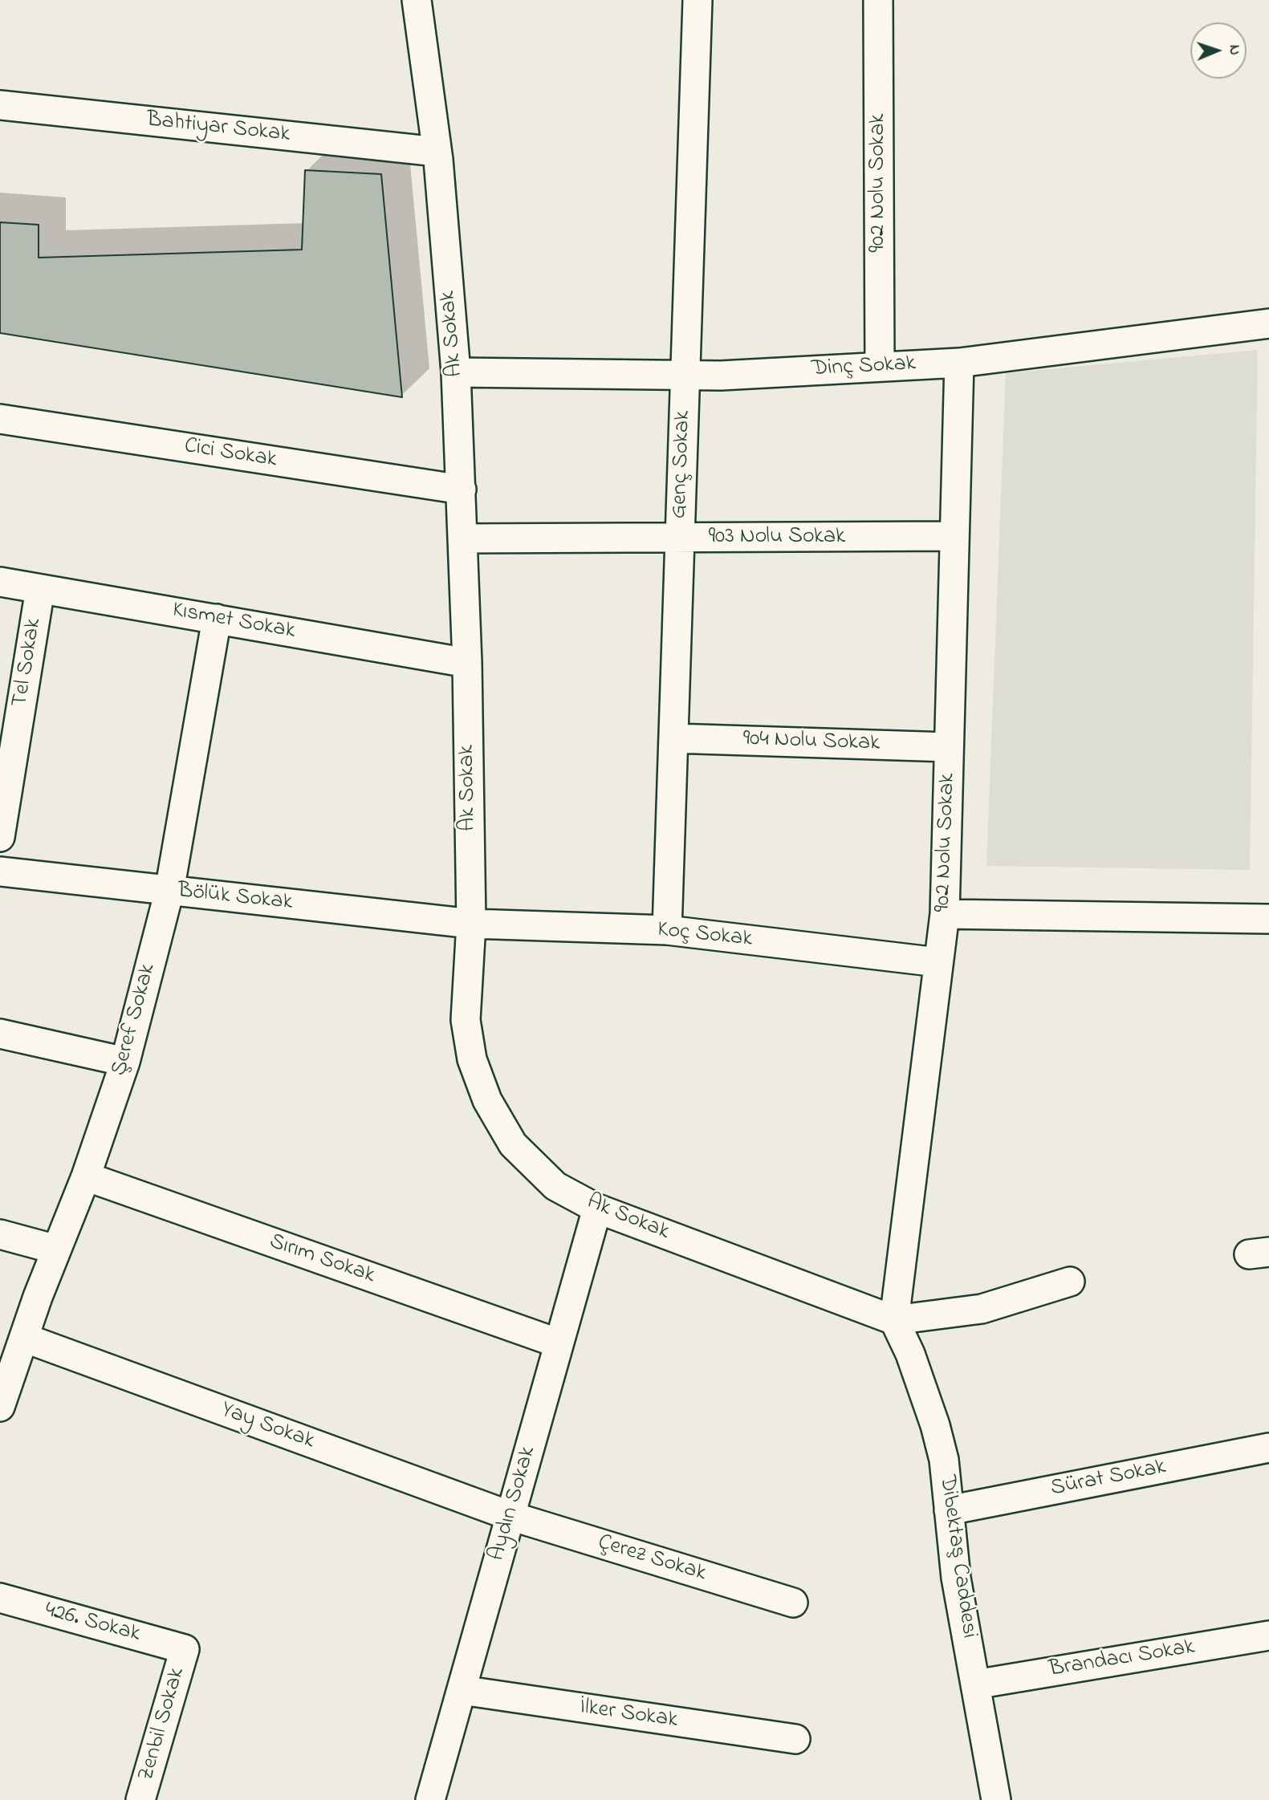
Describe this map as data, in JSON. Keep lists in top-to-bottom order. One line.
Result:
{"streets":{"street":["Bahtiyar Sokak","902 Nolu Sokak","Ak Sokak","Dinç Sokak","Cici Sokak","Genç Sokak","903 Nolu Sokak","Kısmet Sokak","Tel Sokak","904 Nolu Sokak","Bölük Sokak","Koç Sokak","Şeref Sokak","Sırım Sokak","Yay Sokak","Sürat Sokak","Aydın Sokak","Dibektaş Caddesi","Çerez Sokak","426. Sokak","Brandacı Sokak","İlker Sokak","Zenbil Sokak"]},"crossings":[["Bahtiyar Sokak","Ak Sokak"],["902 Nolu Sokak","Ak Sokak"],["902 Nolu Sokak","Dinç Sokak"],["902 Nolu Sokak","903 Nolu Sokak"],["902 Nolu Sokak","904 Nolu Sokak"],["902 Nolu Sokak","Koç Sokak"],["902 Nolu Sokak","Dibektaş Caddesi"],["Ak Sokak","Dinç Sokak"],["Ak Sokak","Cici Sokak"],["Ak Sokak","903 Nolu Sokak"],["Ak Sokak","Kısmet Sokak"],["Ak Sokak","Bölük Sokak"],["Ak Sokak","Koç Sokak"],["Ak Sokak","Aydın Sokak"],["Ak Sokak","Dibektaş Caddesi"],["Dinç Sokak","Genç Sokak"],["Genç Sokak","903 Nolu Sokak"],["Genç Sokak","904 Nolu Sokak"],["Genç Sokak","Koç Sokak"],["Kısmet Sokak","Tel Sokak"],["Kısmet Sokak","Şeref Sokak"],["Bölük Sokak","Koç Sokak"],["Bölük Sokak","Şeref Sokak"],["Şeref Sokak","Sırım Sokak"],["Şeref Sokak","Yay Sokak"],["Sırım Sokak","Aydın Sokak"],["Yay Sokak","Aydın Sokak"],["Yay Sokak","Çerez Sokak"],["Sürat Sokak","Dibektaş Caddesi"],["Aydın Sokak","Çerez Sokak"],["Aydın Sokak","İlker Sokak"],["Dibektaş Caddesi","Brandacı Sokak"],["426. Sokak","Zenbil Sokak"]],"north":"right"}
